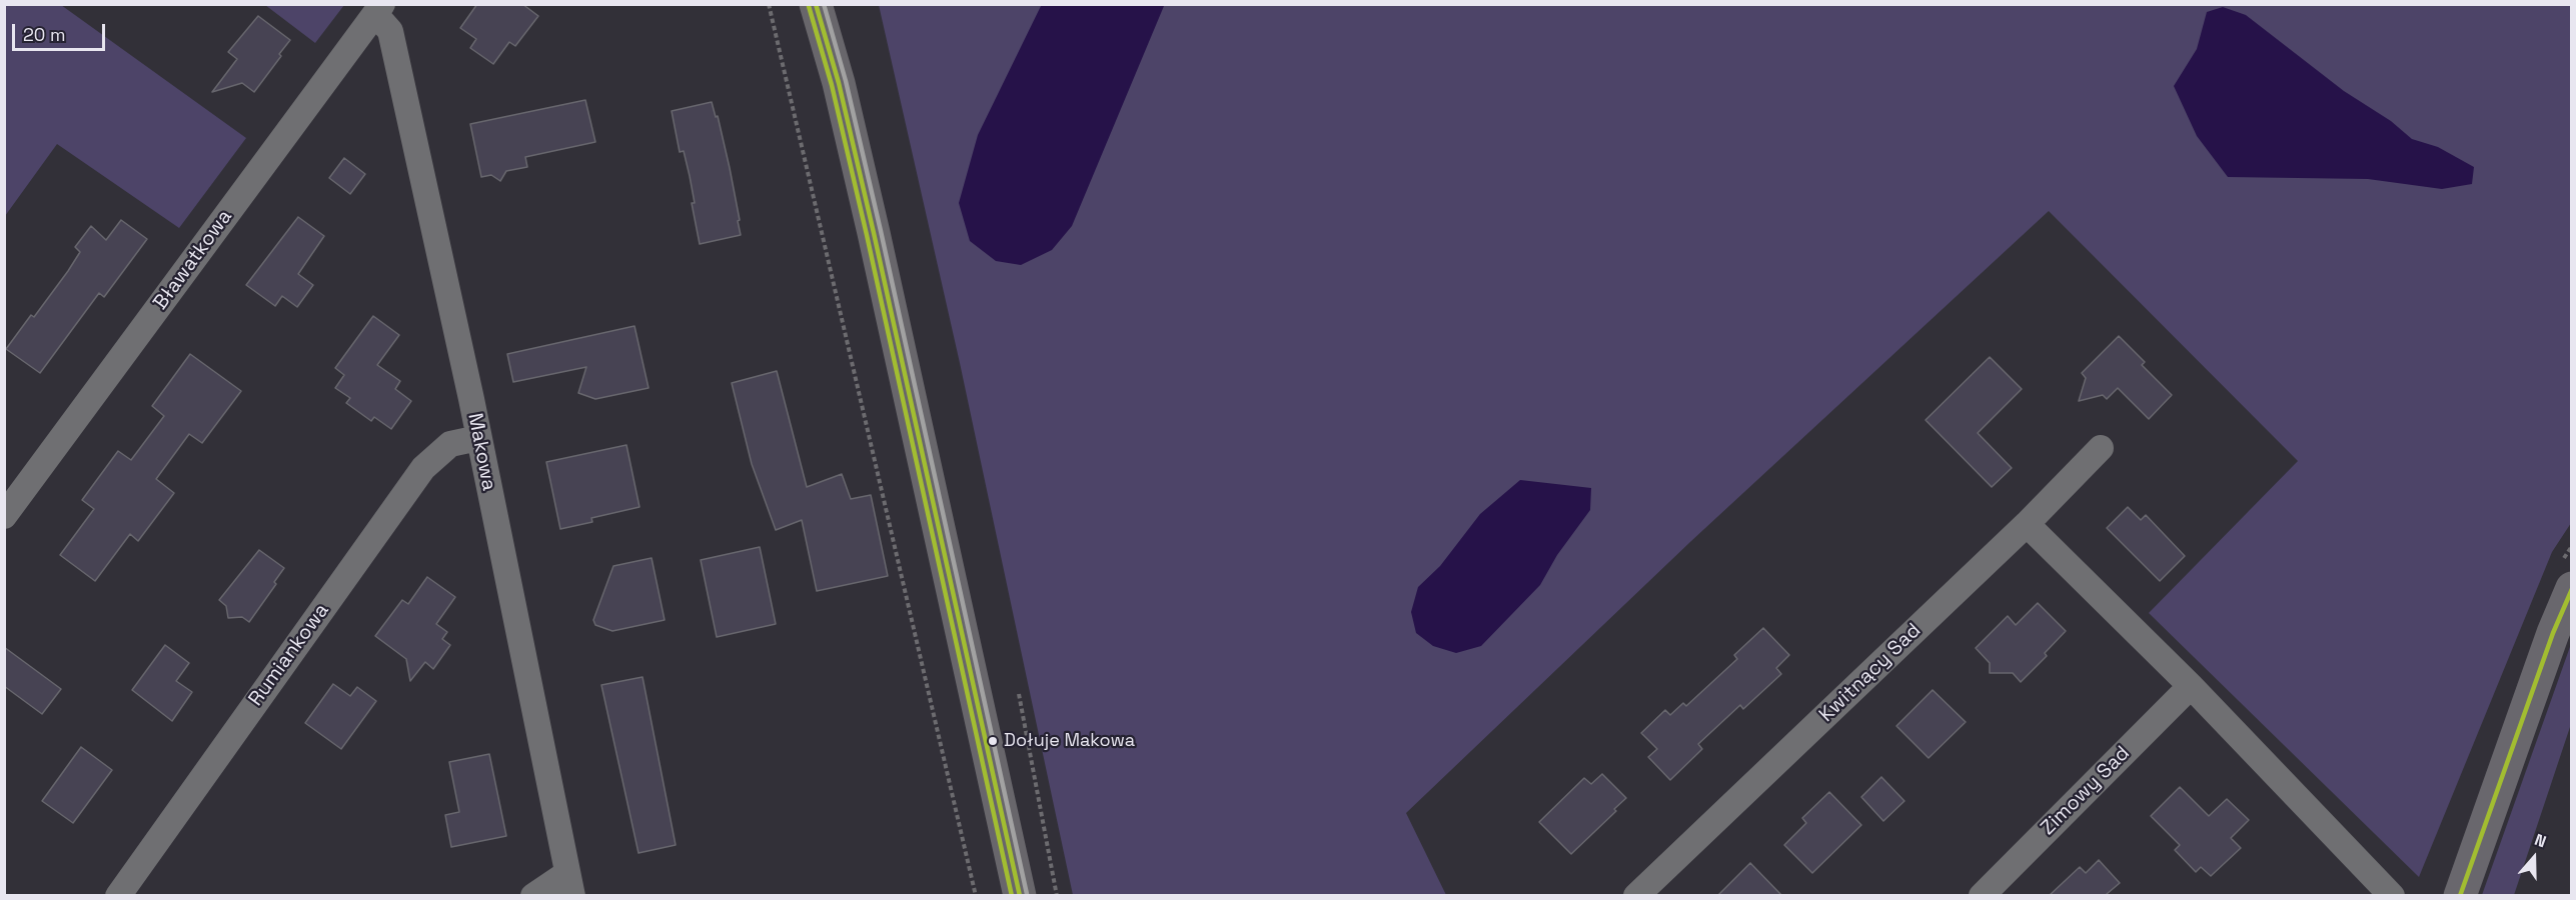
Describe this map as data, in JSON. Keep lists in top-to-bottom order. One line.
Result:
{"streets":{"street":["Bławatkowa","Makowa","Rumiankowa","Kwitnący Sad","Zimowy Sad"]},"crossings":[["Bławatkowa","Makowa"],["Makowa","Rumiankowa"]],"places":["Dołuje Makowa"],"scale_bar":"20 m","north":"top"}
